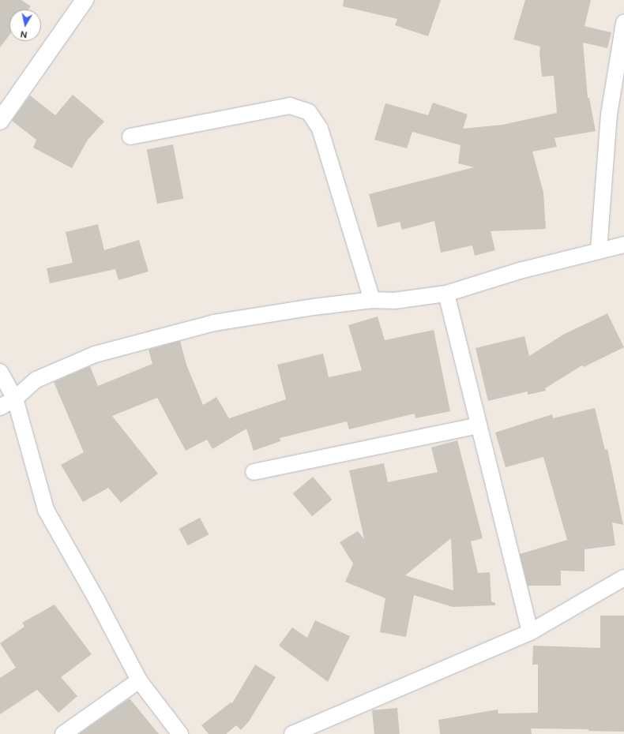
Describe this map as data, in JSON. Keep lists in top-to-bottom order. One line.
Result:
{"north":"bottom"}
